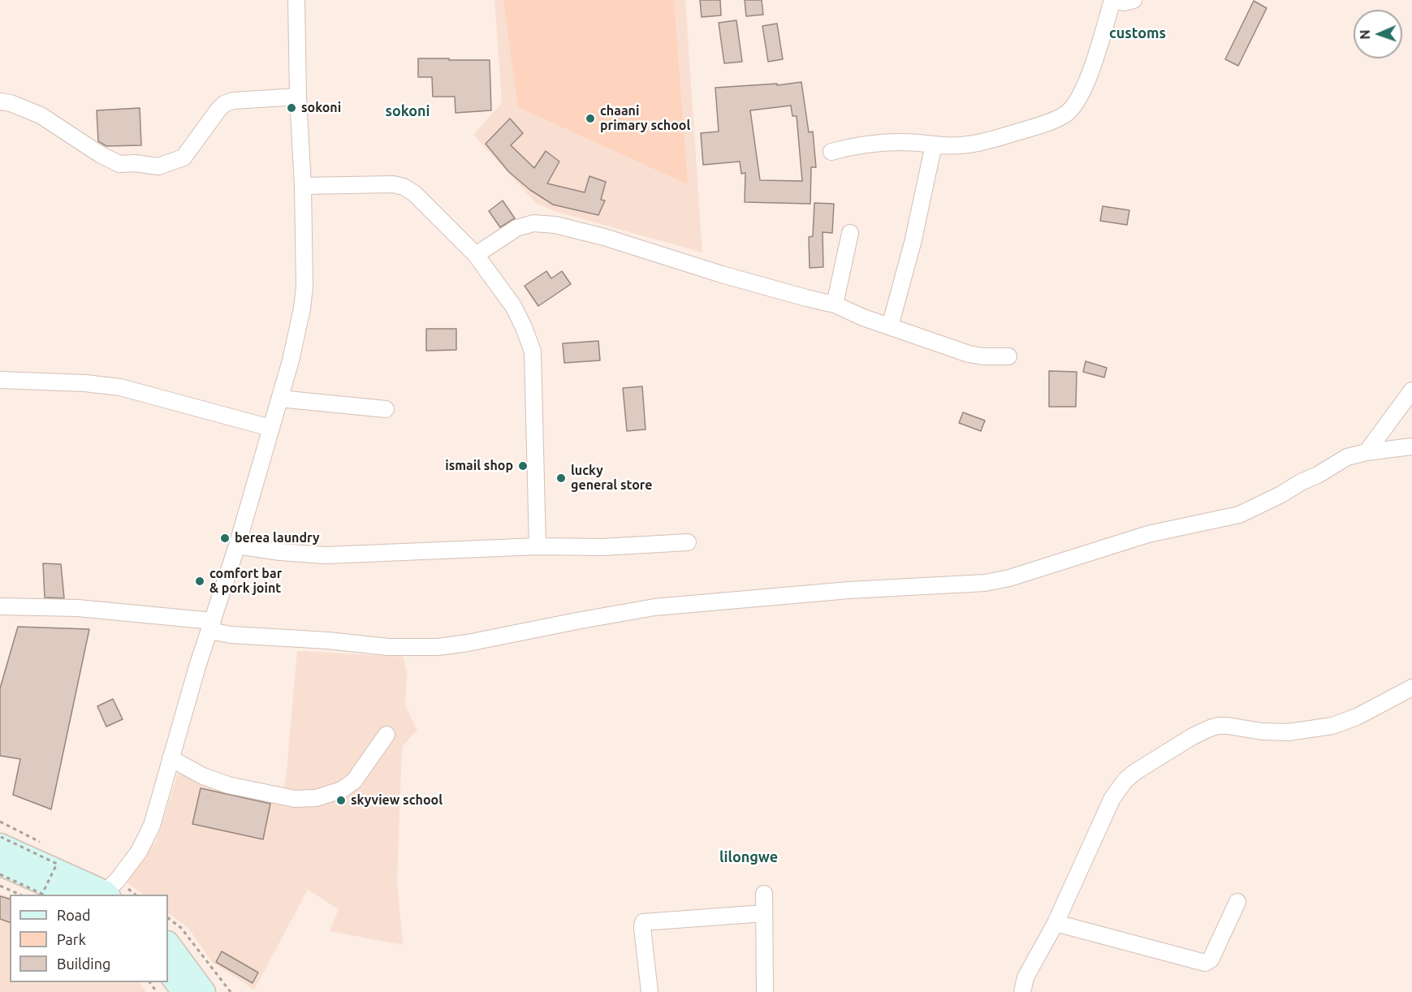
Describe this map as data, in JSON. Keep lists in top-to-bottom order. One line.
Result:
{"districts":["customs","sokoni","lilongwe"],"places":["sokoni","chaani primary school","ismail shop","lucky general store","berea laundry","comfort bar & pork joint","skyview school"],"legend":["Road","Park","Building"],"north":"left"}
